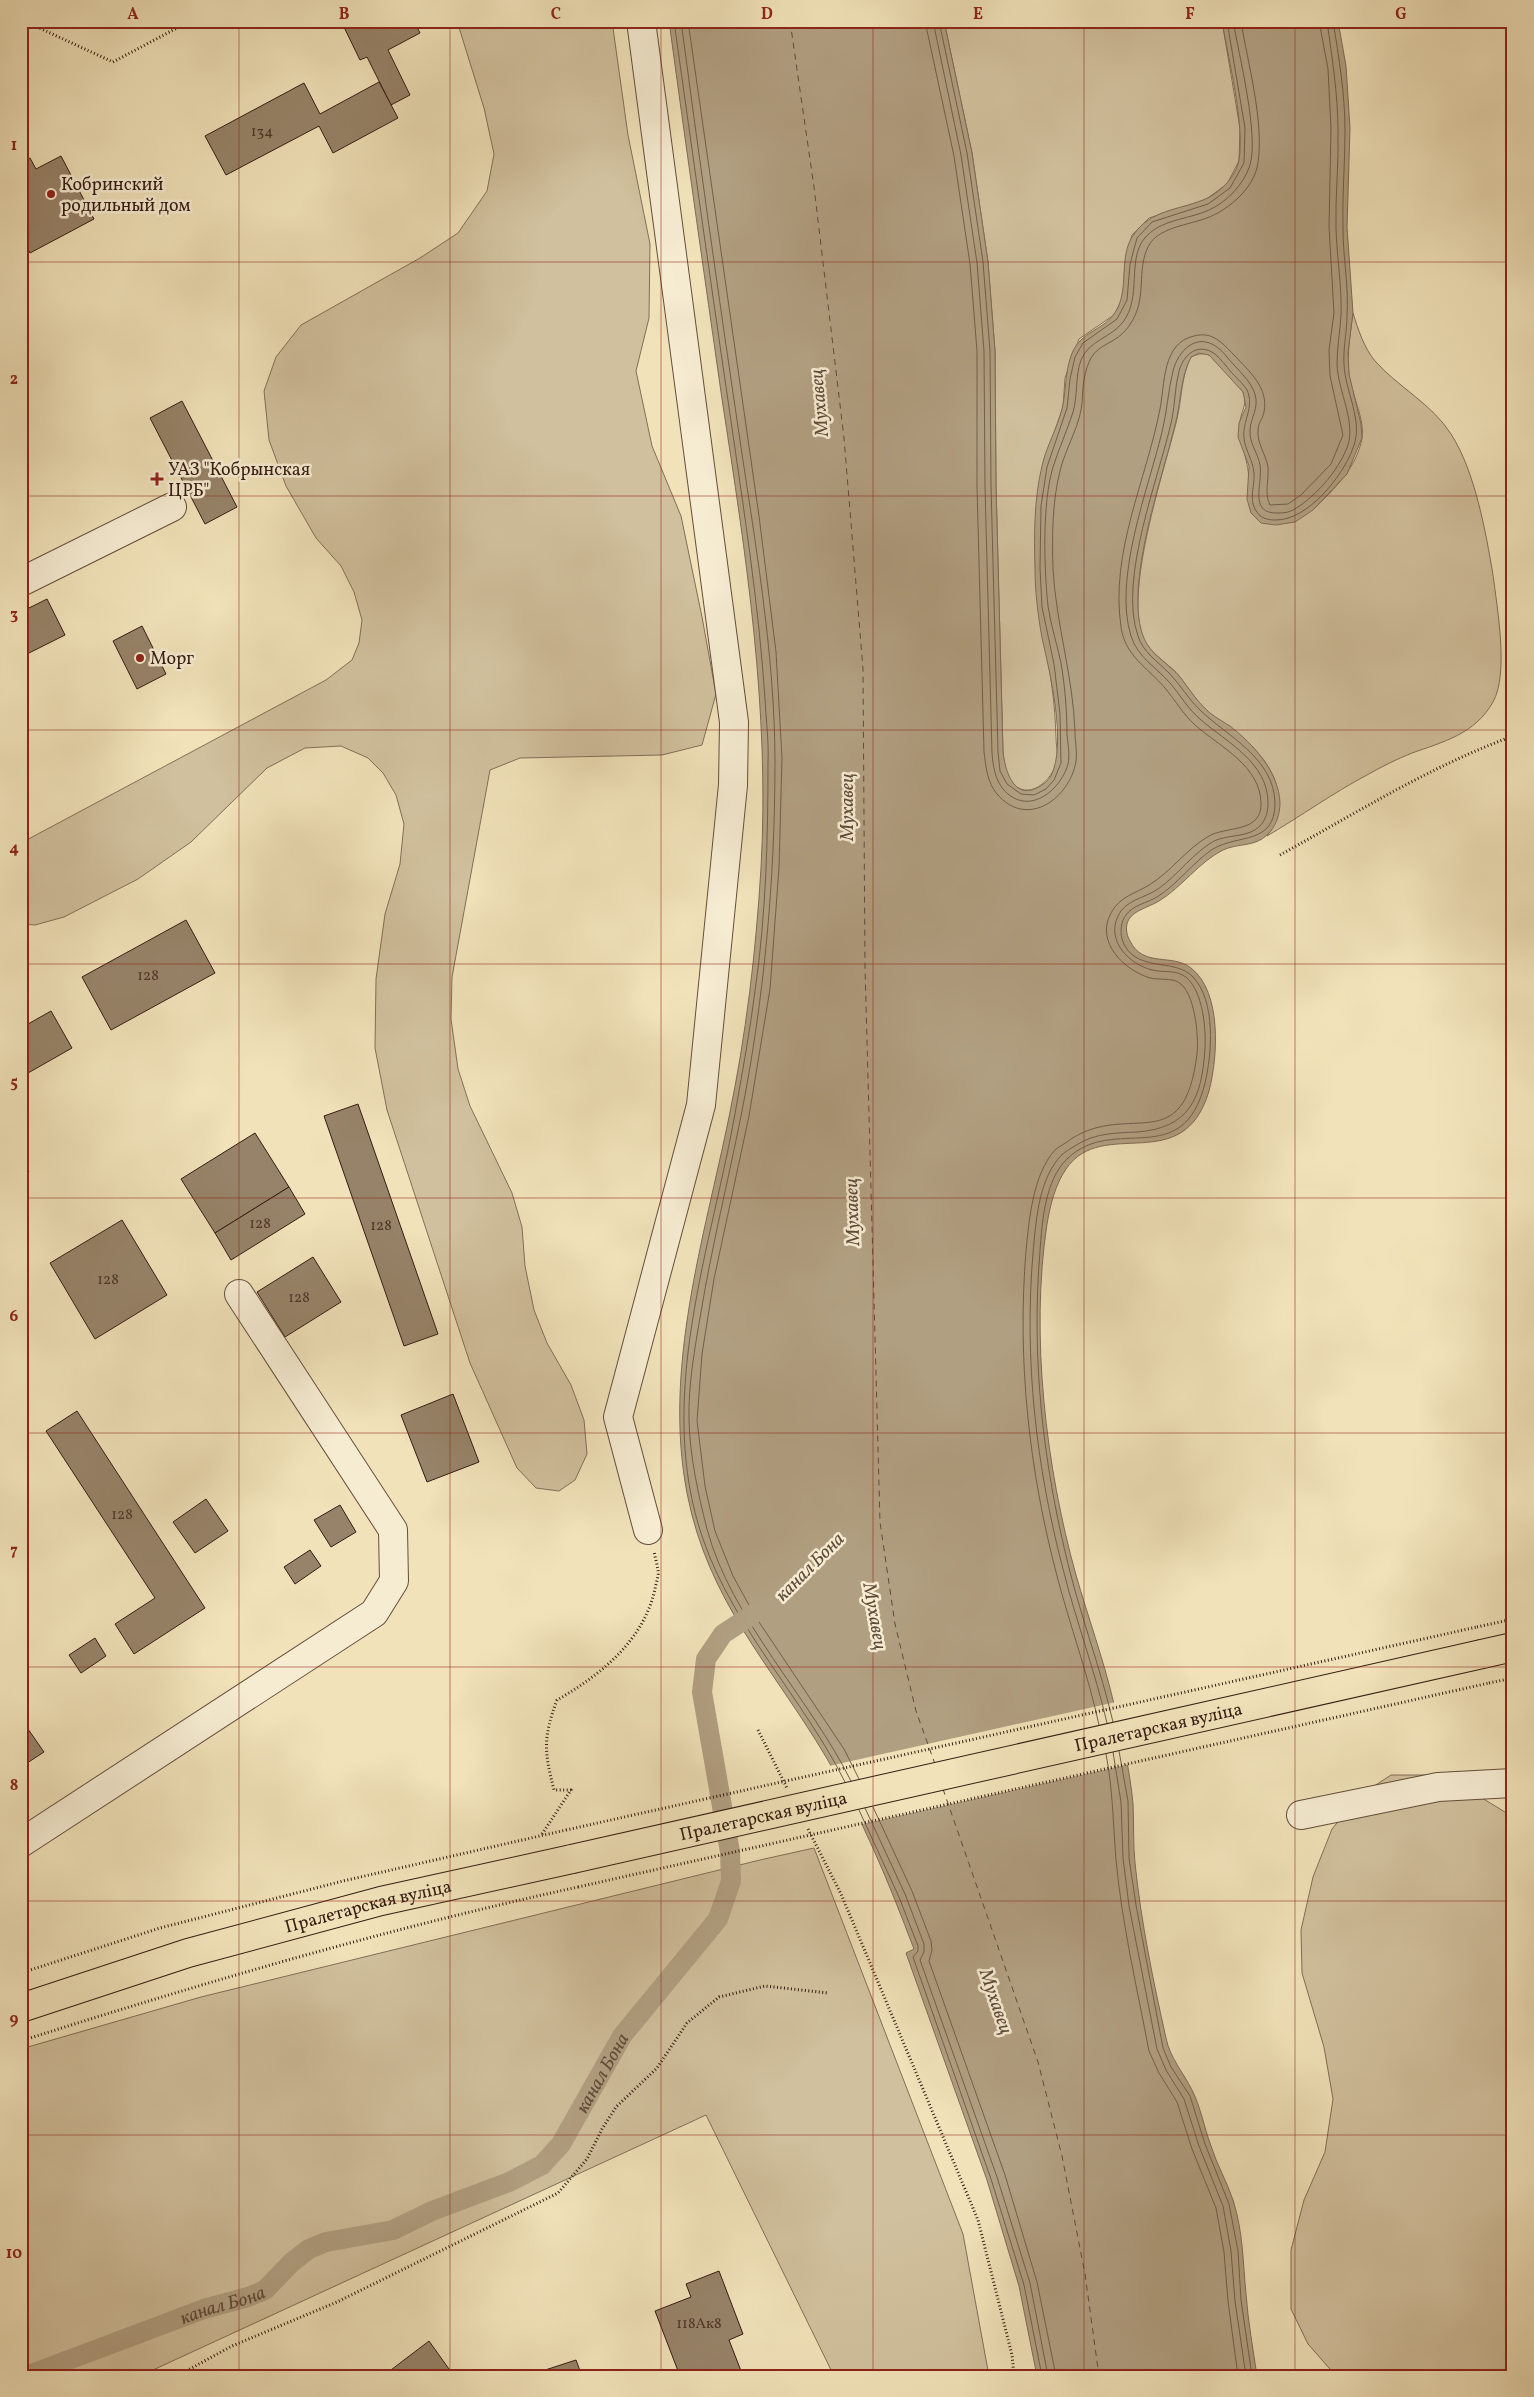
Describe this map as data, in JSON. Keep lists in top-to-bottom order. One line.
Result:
{"streets":{"main road":["Пралетарская вуліца"]},"water":["Мухавец","канал Бона"],"places":{"other":["Кобринский родильный дом","Морг"],"health":["УАЗ \"Кобрынская ЦРБ\""]},"house_numbers":["134","128","128","128","128","128","128","118Ак8"],"grid":{"columns":["A","B","C","D","E","F","G"],"rows":["1","2","3","4","5","6","7","8","9","10"]}}
